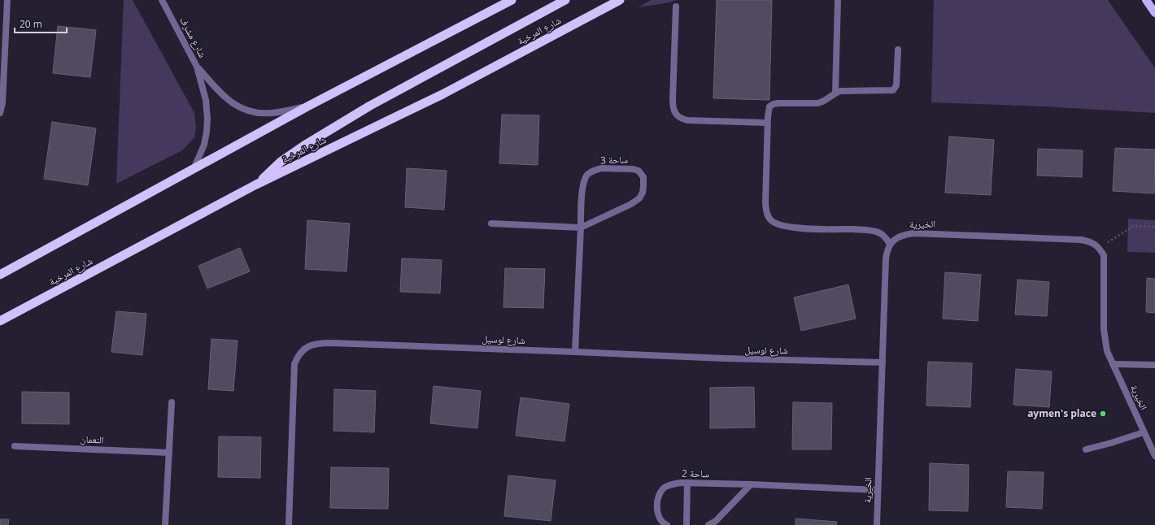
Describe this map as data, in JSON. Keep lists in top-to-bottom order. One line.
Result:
{"streets":{"highway":["شارع المرخية"],"street":["شارع مشرف","ساحة 3","الخيرية","شارع لوسيل","النعمان","ساحة 2"]},"crossings":[["ساحة 3","شارع لوسيل"],["الخيرية","شارع لوسيل"],["الخيرية","ساحة 2"]],"places":["aymen's place"],"scale_bar":"20 m"}
